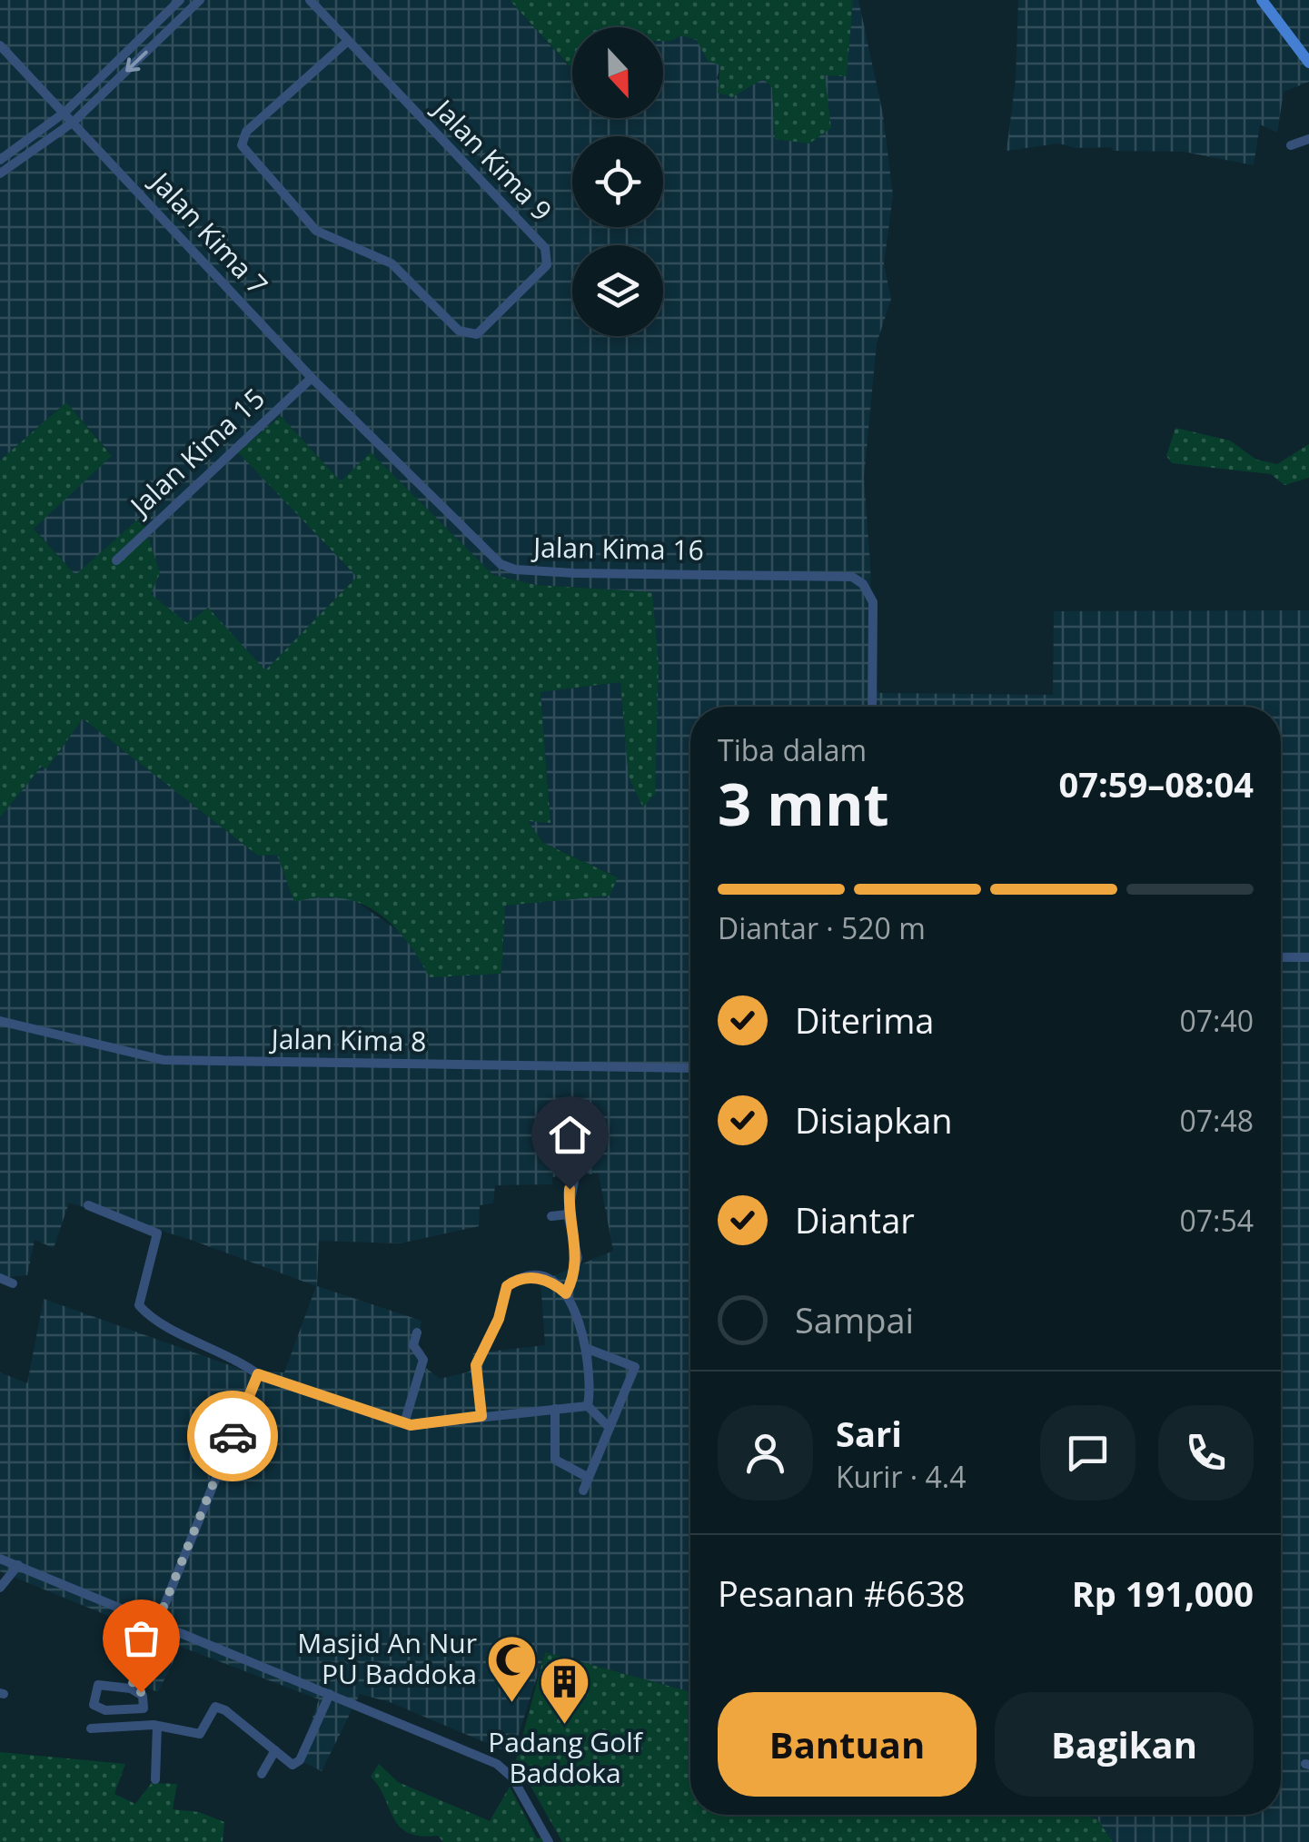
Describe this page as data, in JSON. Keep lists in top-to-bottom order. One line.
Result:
{"streets":{"street":["Jalan Kima 9","Jalan Kima 7","Jalan Kima 15","Jalan Kima 16","Jalan Kima 8"]},"crossings":[["Jalan Kima 7","Jalan Kima 15"],["Jalan Kima 7","Jalan Kima 16"],["Jalan Kima 15","Jalan Kima 16"]],"places":{"mosque":["Masjid An Nur PU Baddoka"],"building":["Padang Golf Baddoka"]},"north":"bottom","page":{"heading":["3 mnt","Tiba dalam","07:59–08:04"],"panel":["Sari","Kurir · 4.4","Pesanan #6638","Rp 191,000"],"bar":"Diantar · 520 m","list":[["Diterima","07:40"],["Disiapkan","07:48"],["Diantar","07:54"],"Sampai"],"buttons":["Bantuan","Bagikan"]}}
